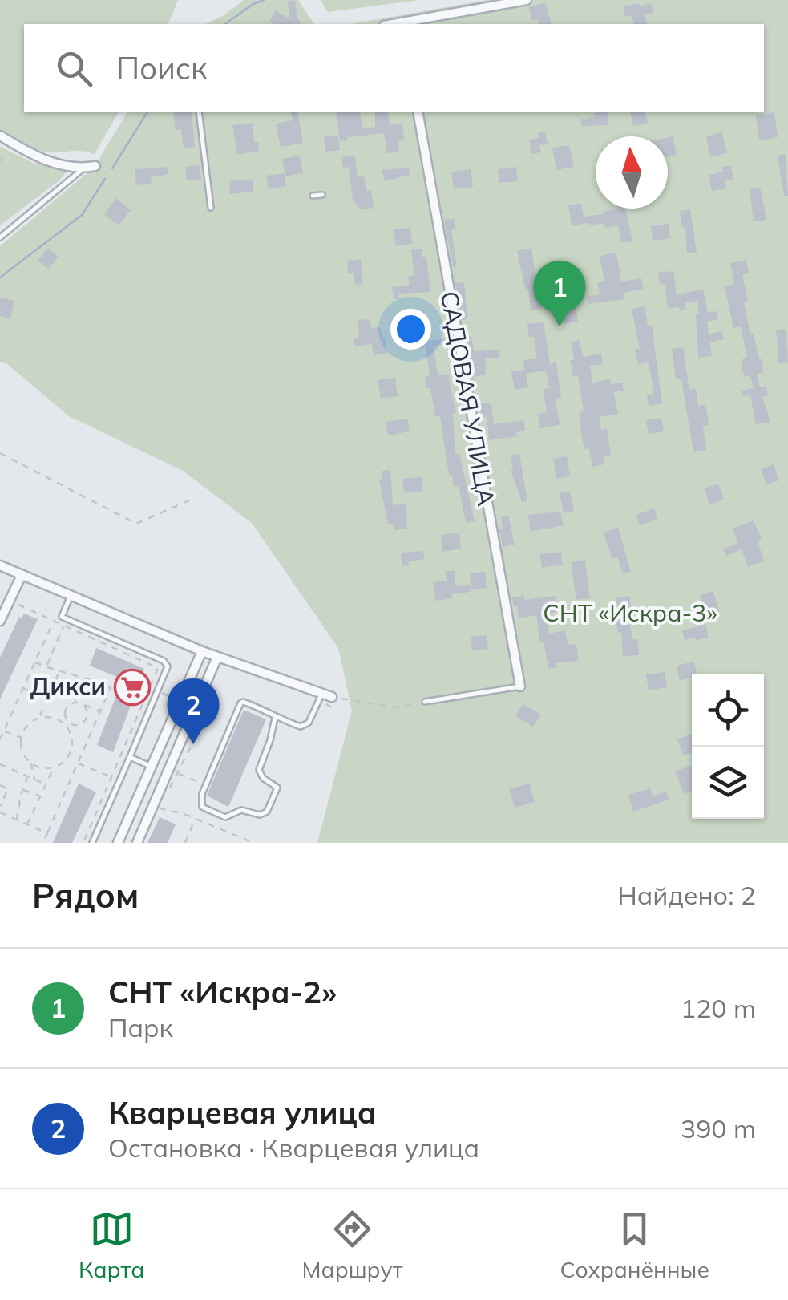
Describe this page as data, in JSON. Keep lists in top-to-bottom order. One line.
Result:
{"streets":{"street":["САДОВАЯ УЛИЦА"]},"parks":["СНТ «Искра-3»"],"places":{"supermarket":["Дикси"]},"north":"top","page":{"search":"Поиск","pins":["1","2"],"heading":["Рядом","Найдено: 2"],"list":[{"mark":"1","name":"СНТ «Искра-2»","note":"Парк","value":"120 m"},{"mark":"2","name":"Кварцевая улица","note":"Остановка · Кварцевая улица","value":"390 m"}],"nav":["Карта","Маршрут","Сохранённые"]}}
